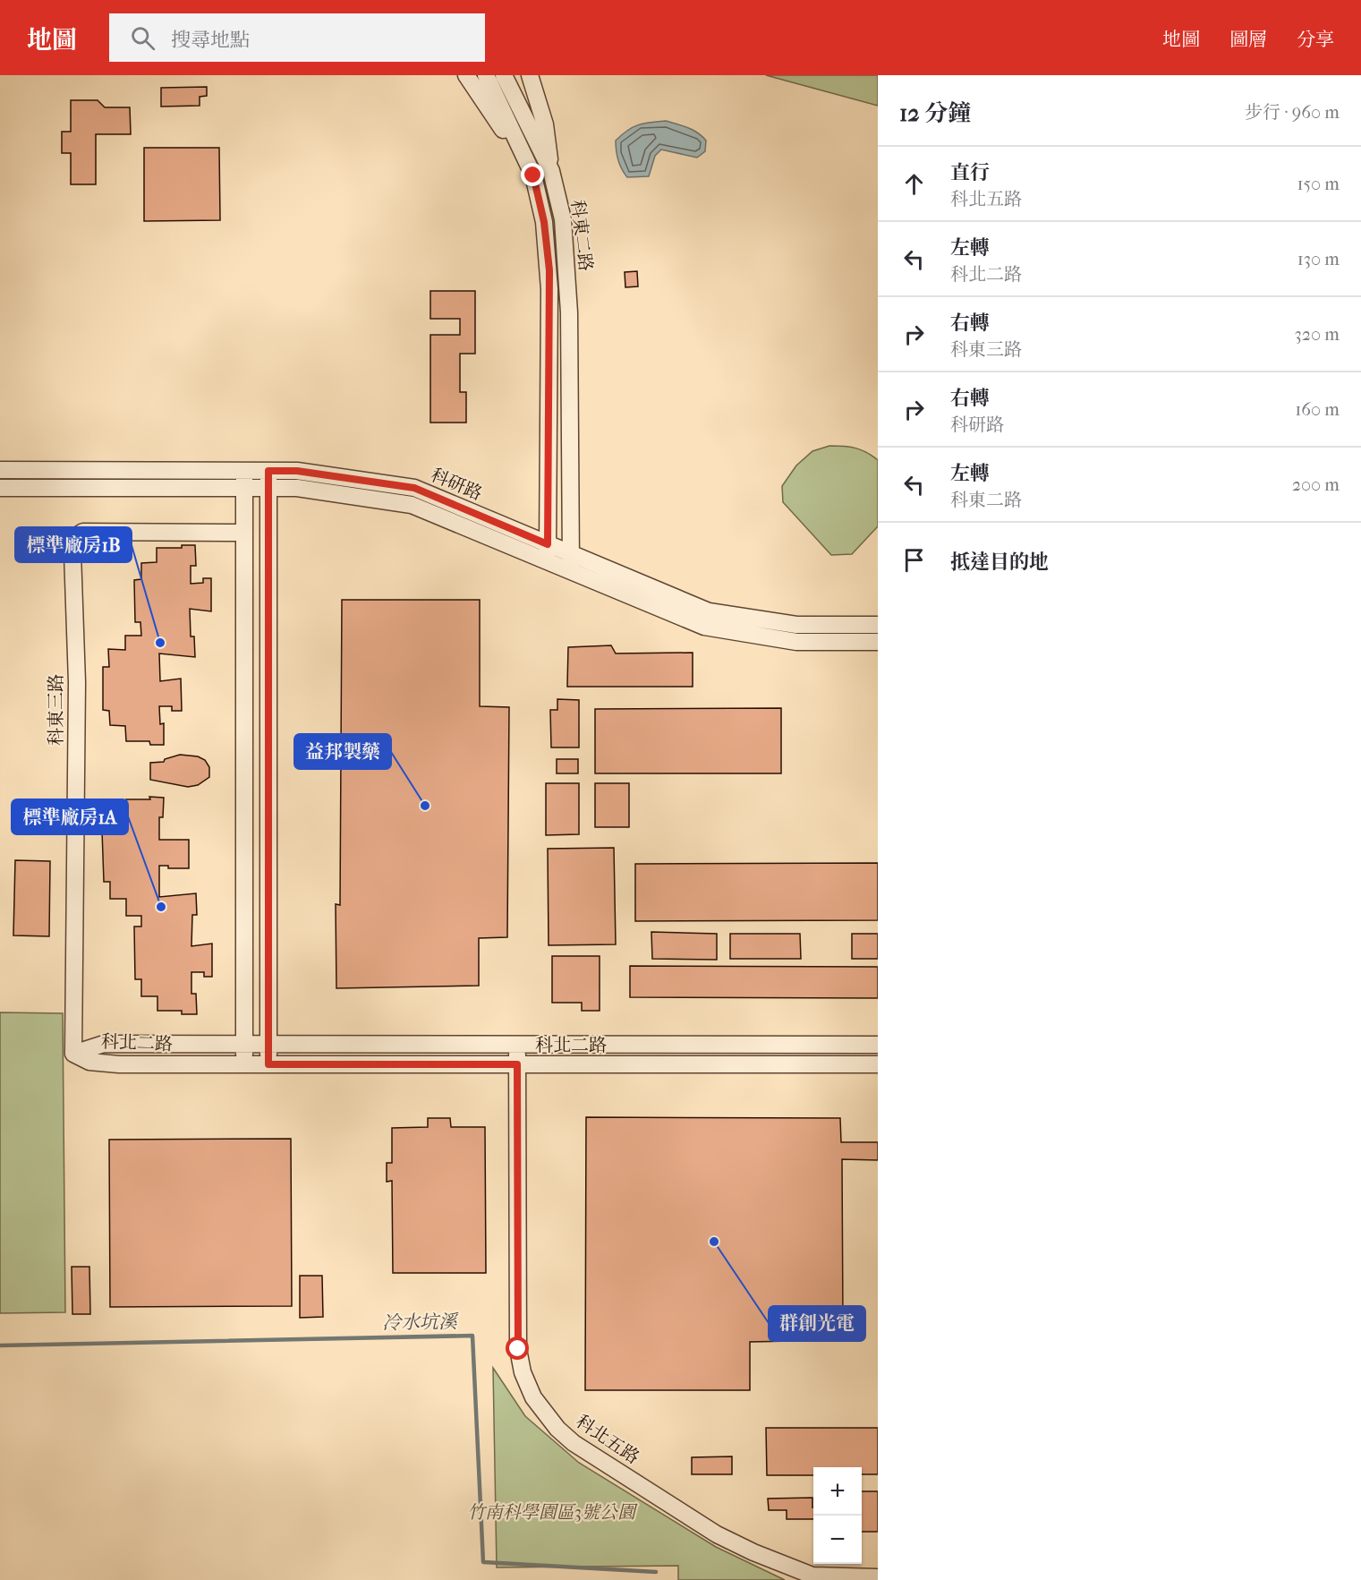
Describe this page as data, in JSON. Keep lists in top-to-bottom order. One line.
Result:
{"streets":{"street":["科東二路","科研路","科東三路","科北二路","科北五路"]},"crossings":[["科東二路","科研路"],["科東三路","科北二路"],["科北二路","科北五路"]],"water":["冷水坑溪"],"parks":["竹南科學園區3號公園"],"places":["標準廠房1B","益邦製藥","標準廠房1A","群創光電"],"page":{"header":"地圖","search":"搜尋地點","nav":["地圖","圖層","分享"],"heading":["12 分鐘","步行 · 960 m"],"list":[["直行","科北五路","150 m"],["左轉","科北二路","130 m"],["右轉","科東三路","320 m"],["右轉","科研路","160 m"],["左轉","科東二路","200 m"],"抵達目的地"],"map_buttons":["+","−"]}}
